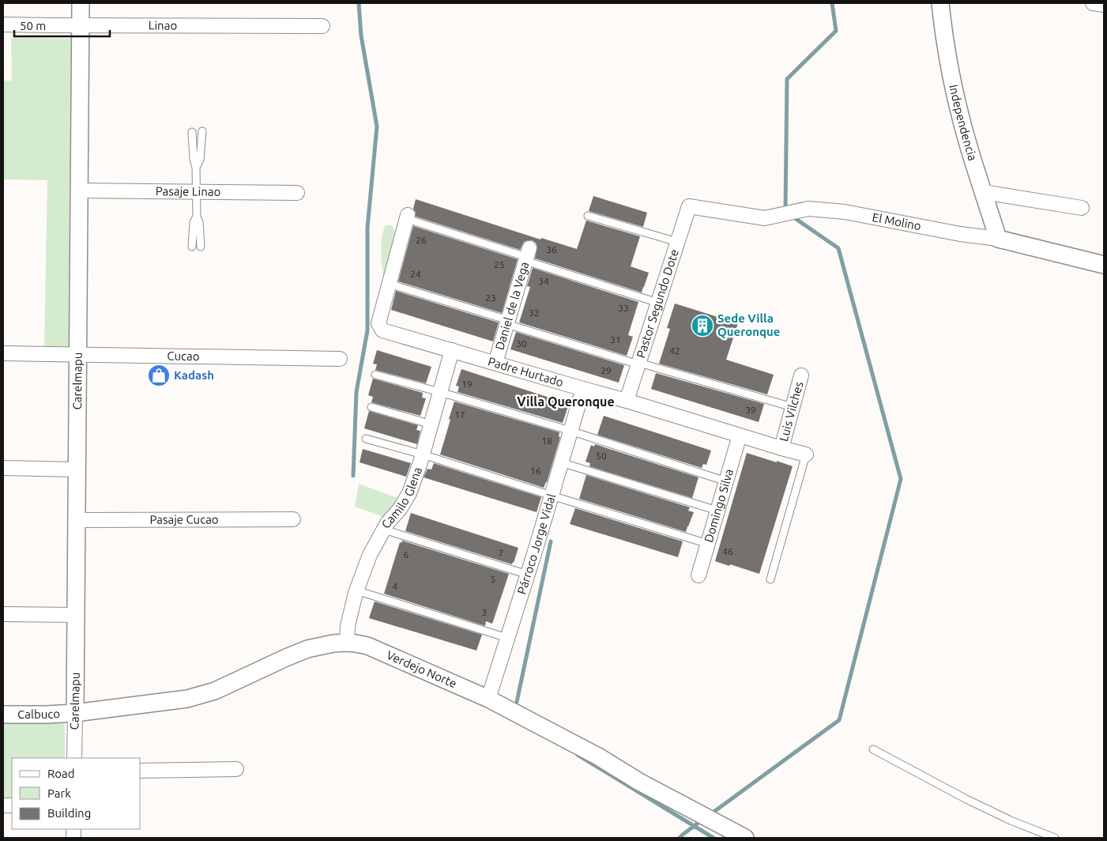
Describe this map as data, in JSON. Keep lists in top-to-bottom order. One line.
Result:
{"streets":{"street":["Linao","Independencia","Pasaje Linao","El Molino","Pastor Segundo Dote","Daniel de la Vega","Cucao","Padre Hurtado","Carelmapu","Luis Vilches","Camilo Glena","Domingo Silva","Pasaje Cucao","Párroco Jorge Vidal","Verdejo Norte","Calbuco"]},"crossings":[["Linao","Carelmapu"],["Independencia","El Molino"],["Pasaje Linao","Carelmapu"],["El Molino","Pastor Segundo Dote"],["Pastor Segundo Dote","Padre Hurtado"],["Daniel de la Vega","Padre Hurtado"],["Cucao","Carelmapu"],["Padre Hurtado","Luis Vilches"],["Padre Hurtado","Camilo Glena"],["Padre Hurtado","Domingo Silva"],["Padre Hurtado","Párroco Jorge Vidal"],["Carelmapu","Pasaje Cucao"],["Carelmapu","Verdejo Norte"],["Carelmapu","Calbuco"],["Camilo Glena","Verdejo Norte"],["Párroco Jorge Vidal","Verdejo Norte"],["Verdejo Norte","Calbuco"]],"districts":["Villa Queronque"],"places":{"building":["Sede Villa Queronque"],"shop":["Kadash"]},"house_numbers":["26","36","25","24","34","23","33","32","31","30","42","29","19","39","17","18","50","16","46","7","6","5","4","3"],"legend":["Road","Park","Building"],"scale_bar":"50 m"}
